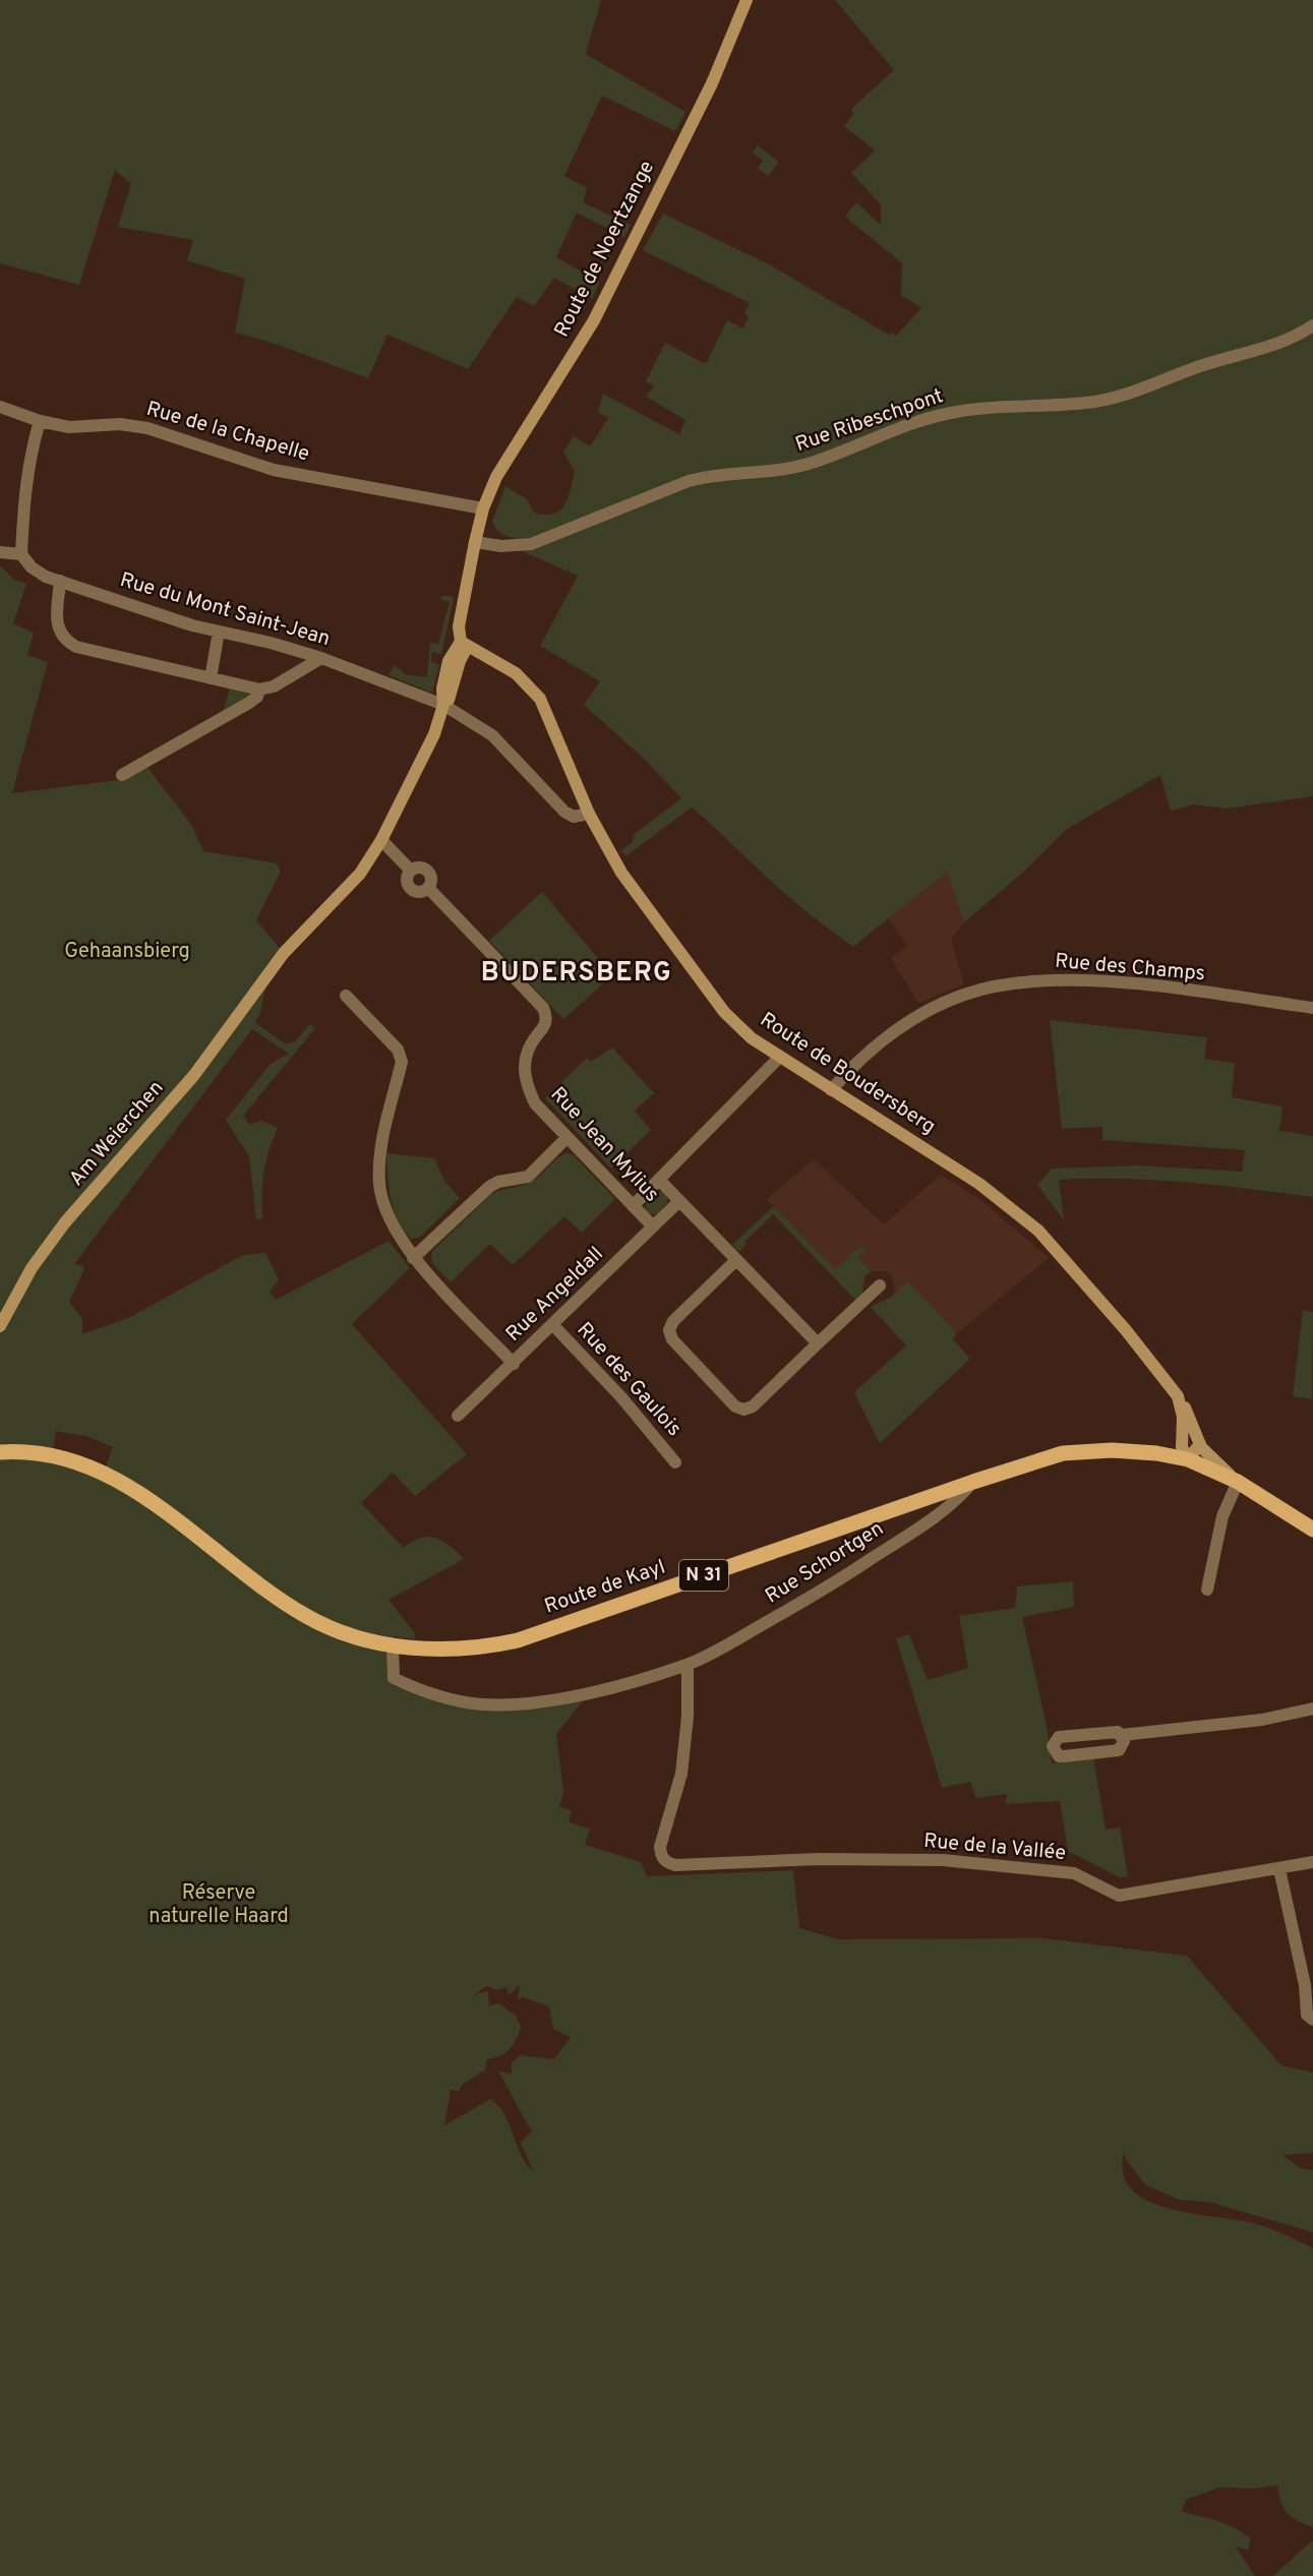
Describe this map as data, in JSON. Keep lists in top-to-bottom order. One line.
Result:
{"streets":{"main road":["Route de Noertzange","Route de Boudersberg","Am Weierchen","N 31","Route de Kayl"],"street":["Rue Ribeschpont","Rue de la Chapelle","Rue du Mont Saint-Jean","Rue des Champs","Rue Jean Mylius","Rue Angeldall","Rue des Gaulois","Rue Schortgen","Rue de la Vallée"]},"crossings":[["Route de Noertzange","Rue Ribeschpont"],["Route de Noertzange","Rue de la Chapelle"],["Route de Noertzange","Route de Boudersberg"],["Rue du Mont Saint-Jean","Route de Boudersberg"],["Rue des Champs","Route de Boudersberg"],["Route de Boudersberg","Route de Kayl"],["Am Weierchen","Rue Jean Mylius"],["Rue Jean Mylius","Rue Angeldall"],["Rue Angeldall","Rue des Gaulois"],["Rue Schortgen","Route de Kayl"],["Rue Schortgen","Rue de la Vallée"]],"districts":["BUDERSBERG"],"parks":["Gehaansbierg","Réserve naturelle Haard"]}
